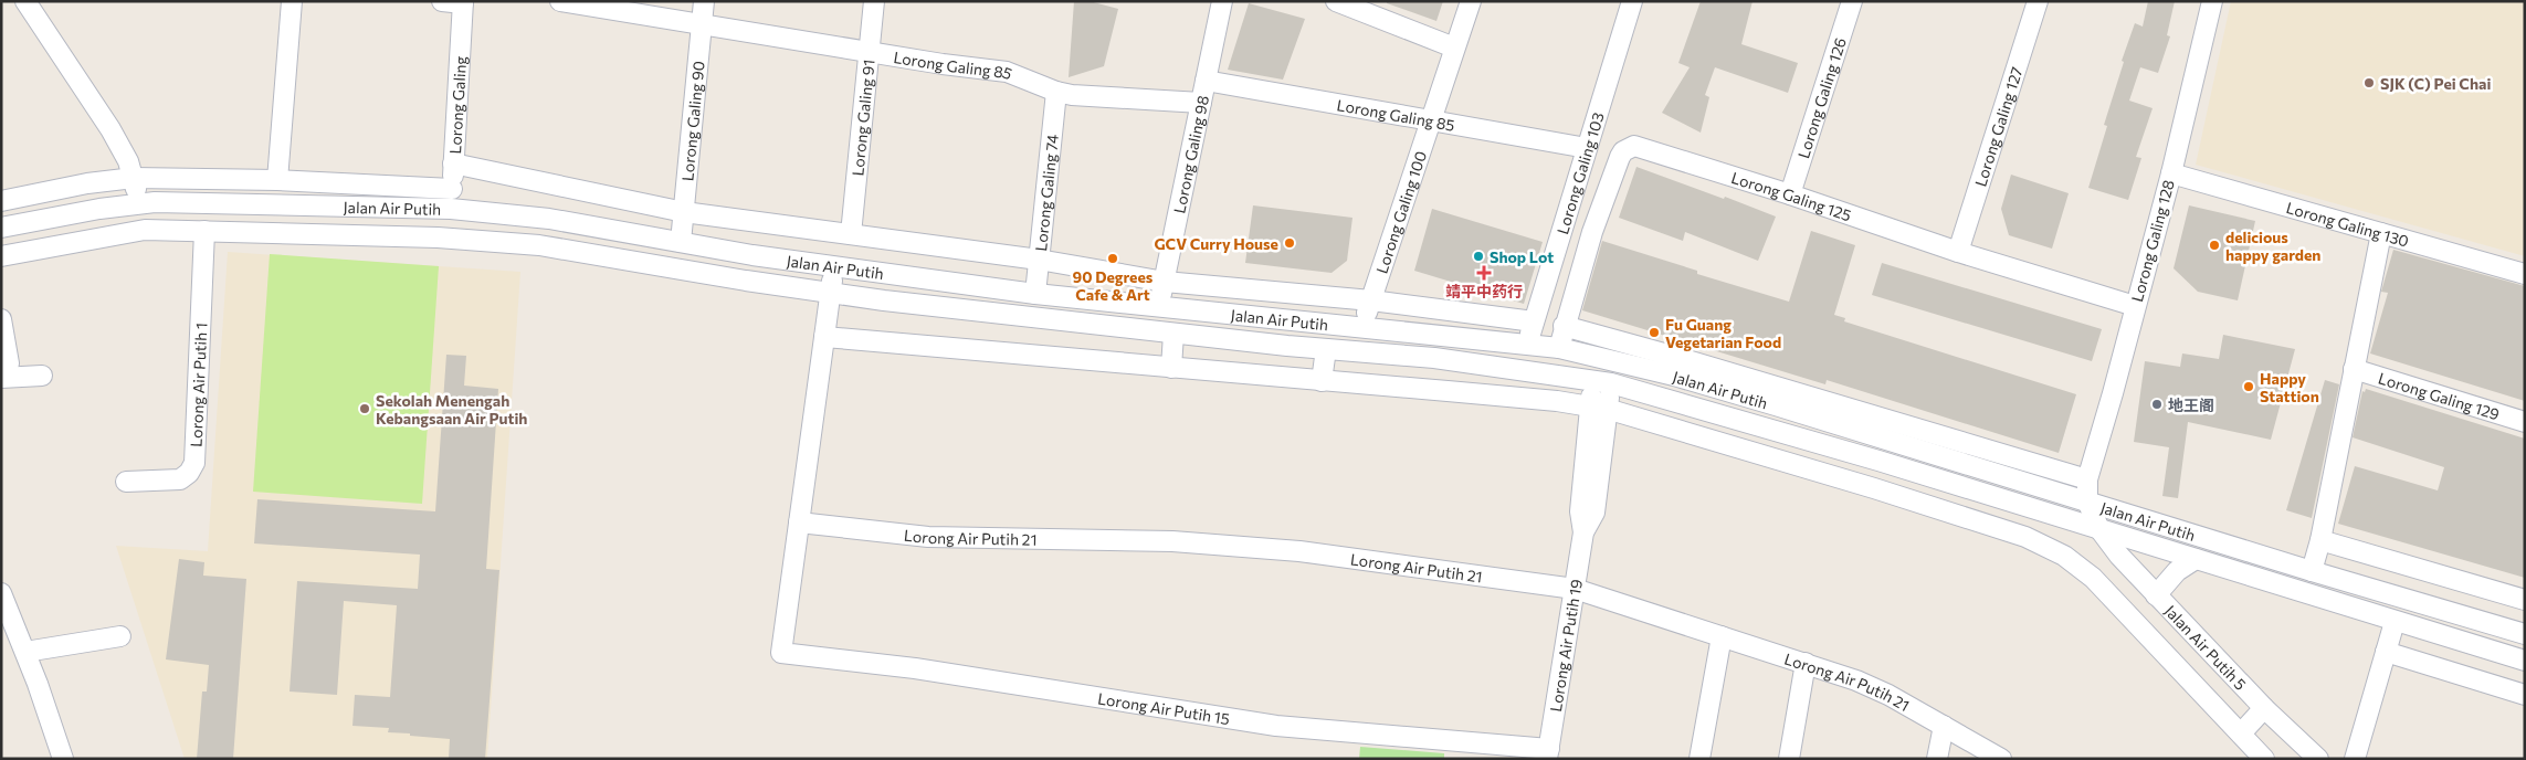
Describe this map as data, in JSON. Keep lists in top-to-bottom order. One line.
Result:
{"streets":{"street":["Lorong Galing 85","Lorong Galing 126","Lorong Galing","Lorong Galing 91","Lorong Galing 90","Lorong Galing 127","Lorong Galing 98","Lorong Galing 103","Lorong Galing 74","Lorong Galing 125","Jalan Air Putih","Lorong Galing 100","Lorong Galing 130","Lorong Galing 128","Lorong Air Putih 1","Lorong Galing 129","Lorong Air Putih 21","Lorong Air Putih 19","Jalan Air Putih 5","Lorong Air Putih 15"]},"crossings":[["Lorong Galing 85","Lorong Galing 91"],["Lorong Galing 85","Lorong Galing 90"],["Lorong Galing 85","Lorong Galing 98"],["Lorong Galing 85","Lorong Galing 103"],["Lorong Galing 85","Lorong Galing 74"],["Lorong Galing 85","Lorong Galing 100"],["Lorong Galing 126","Lorong Galing 125"],["Lorong Galing","Jalan Air Putih"],["Lorong Galing 90","Jalan Air Putih"],["Lorong Galing 127","Lorong Galing 125"],["Lorong Galing 98","Jalan Air Putih"],["Lorong Galing 103","Jalan Air Putih"],["Lorong Galing 74","Jalan Air Putih"],["Lorong Galing 125","Lorong Galing 128"],["Jalan Air Putih","Lorong Galing 100"],["Jalan Air Putih","Lorong Galing 128"],["Jalan Air Putih","Lorong Air Putih 1"],["Jalan Air Putih","Lorong Air Putih 19"],["Jalan Air Putih","Jalan Air Putih 5"],["Lorong Galing 130","Lorong Galing 128"],["Lorong Galing 128","Jalan Air Putih 5"],["Lorong Air Putih 21","Lorong Air Putih 19"],["Lorong Air Putih 21","Lorong Air Putih 15"],["Lorong Air Putih 19","Lorong Air Putih 15"]],"places":{"other":["SJK (C) Pei Chai","GCV Curry House","delicious happy garden","Shop Lot","90 Degrees Cafe & Art","Fu Guang Vegetarian Food","Happy Stattion","地王阁","Sekolah Menengah Kebangsaan Air Putih"],"health":["靖平中药行"]}}
